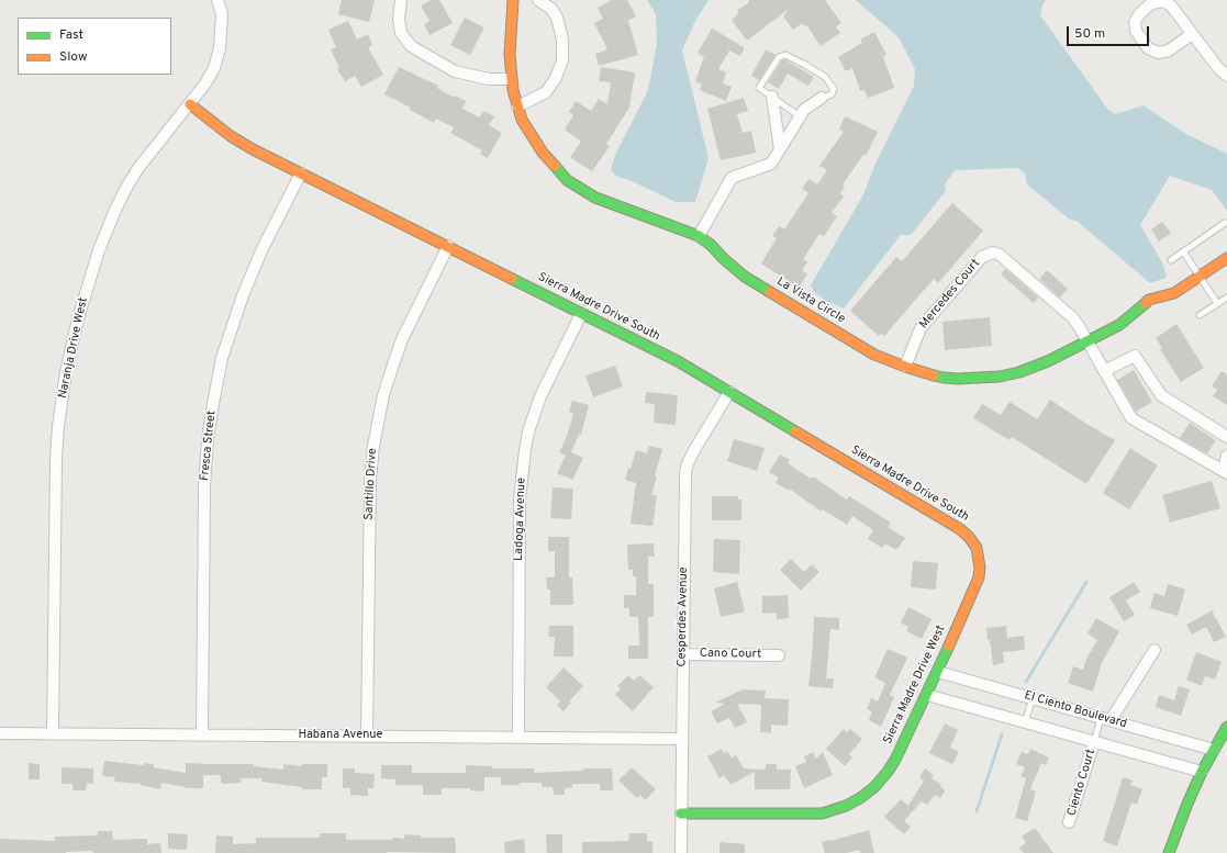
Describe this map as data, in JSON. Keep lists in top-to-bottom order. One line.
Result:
{"streets":{"street":["Mercedes Court","La Vista Circle","Sierra Madre Drive South","Naranja Drive West","Fresca Street","Santillo Drive","Ladoga Avenue","Cesperdes Avenue","Cano Court","Sierra Madre Drive West","El Ciento Boulevard","Habana Avenue","Ciento Court"]},"crossings":[["Mercedes Court","La Vista Circle"],["Sierra Madre Drive South","Naranja Drive West"],["Sierra Madre Drive South","Fresca Street"],["Sierra Madre Drive South","Santillo Drive"],["Sierra Madre Drive South","Ladoga Avenue"],["Sierra Madre Drive South","Cesperdes Avenue"],["Sierra Madre Drive South","Sierra Madre Drive West"],["Naranja Drive West","Habana Avenue"],["Fresca Street","Habana Avenue"],["Santillo Drive","Habana Avenue"],["Ladoga Avenue","Habana Avenue"],["Cesperdes Avenue","Cano Court"],["Cesperdes Avenue","Sierra Madre Drive West"],["Cesperdes Avenue","Habana Avenue"],["Sierra Madre Drive West","El Ciento Boulevard"],["El Ciento Boulevard","Ciento Court"]],"legend":["Fast","Slow"],"scale_bar":"50 m"}
